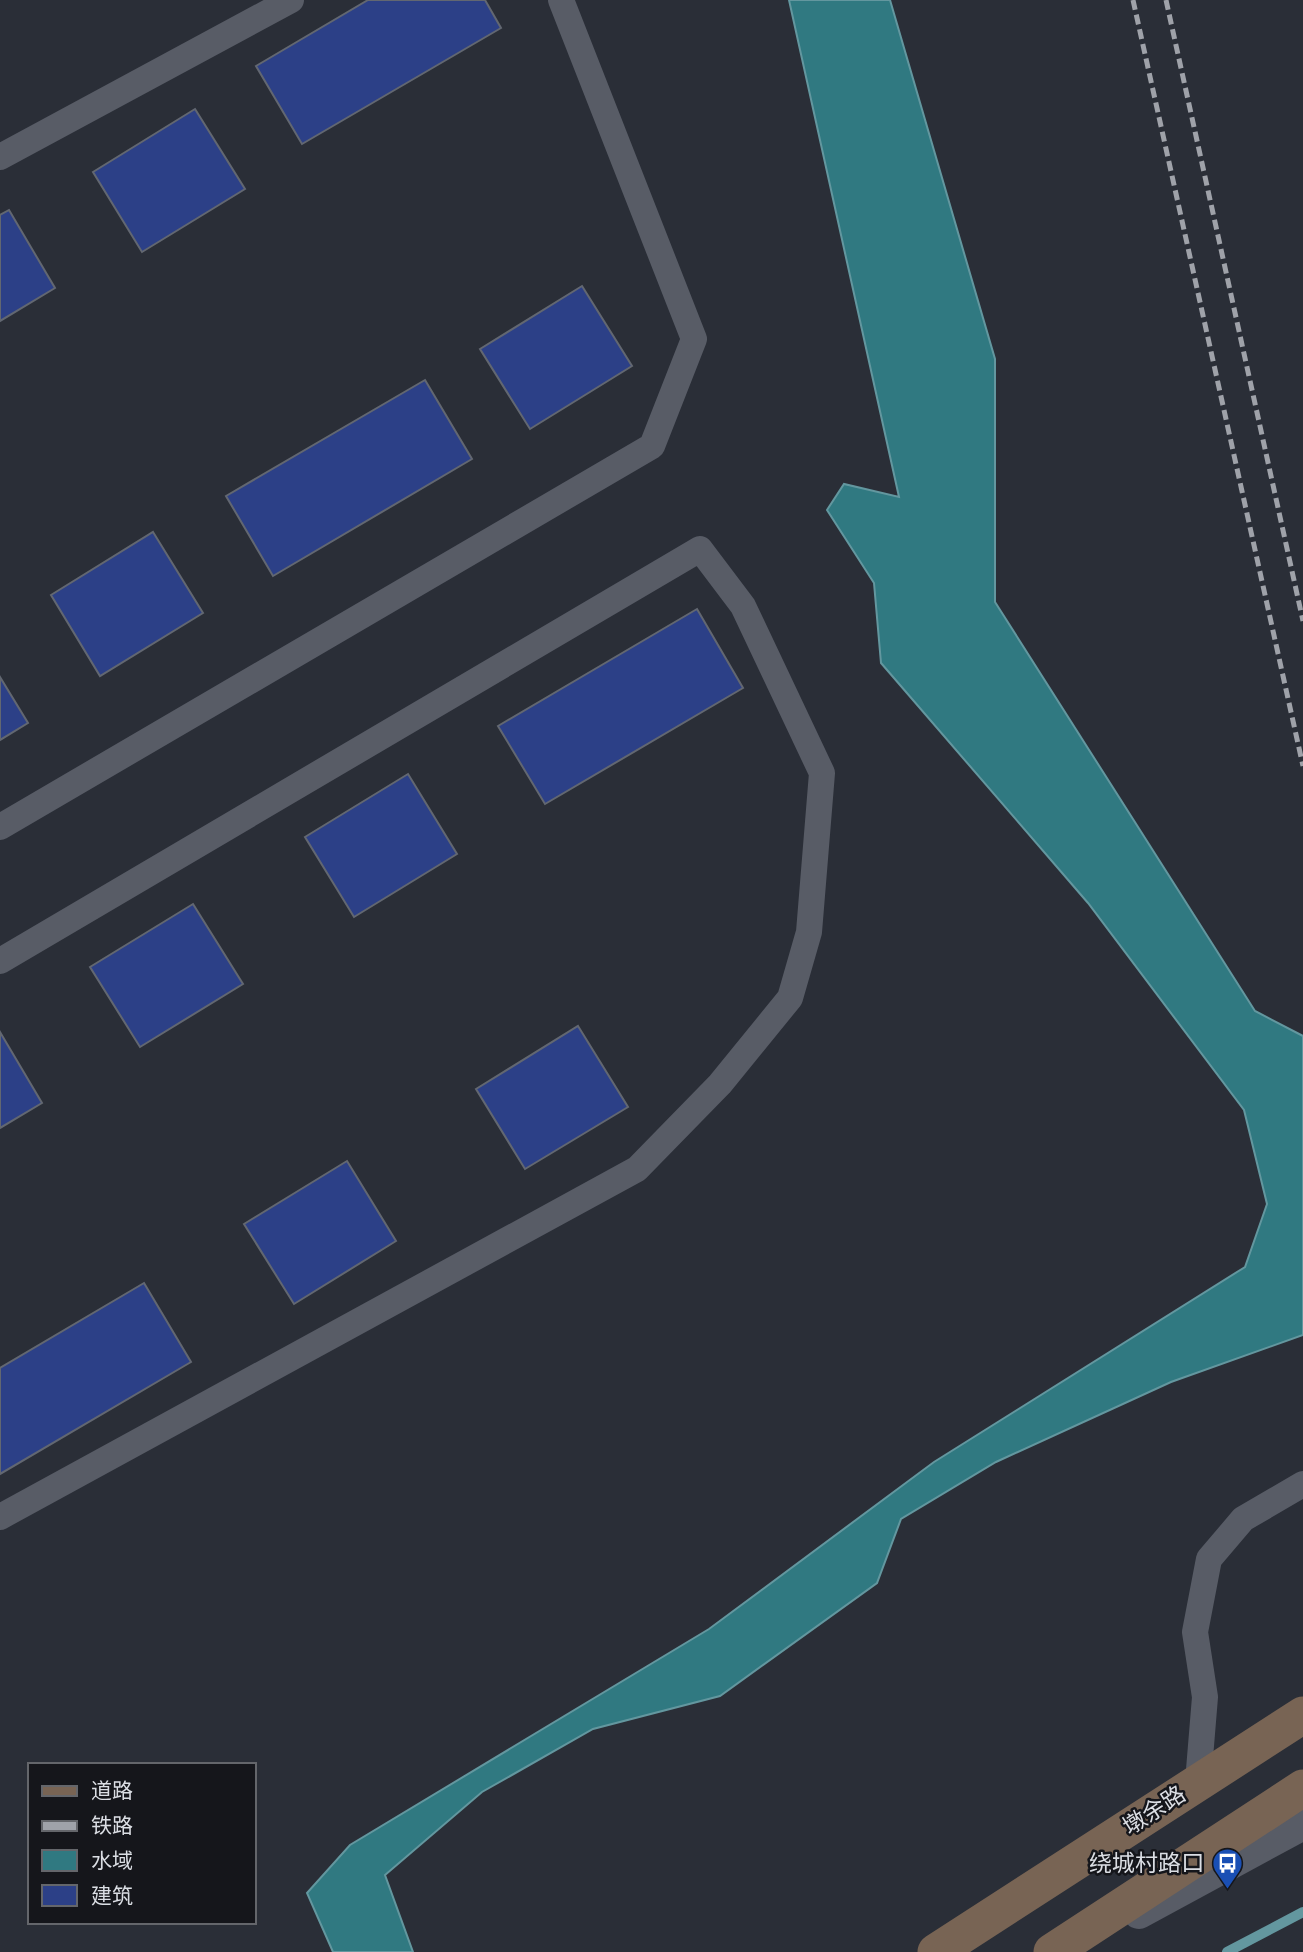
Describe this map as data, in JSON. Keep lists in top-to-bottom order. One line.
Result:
{"streets":{"main road":["墩余路"]},"places":{"bus stop":["绕城村路口"]},"legend":["道路","铁路","水域","建筑"]}
